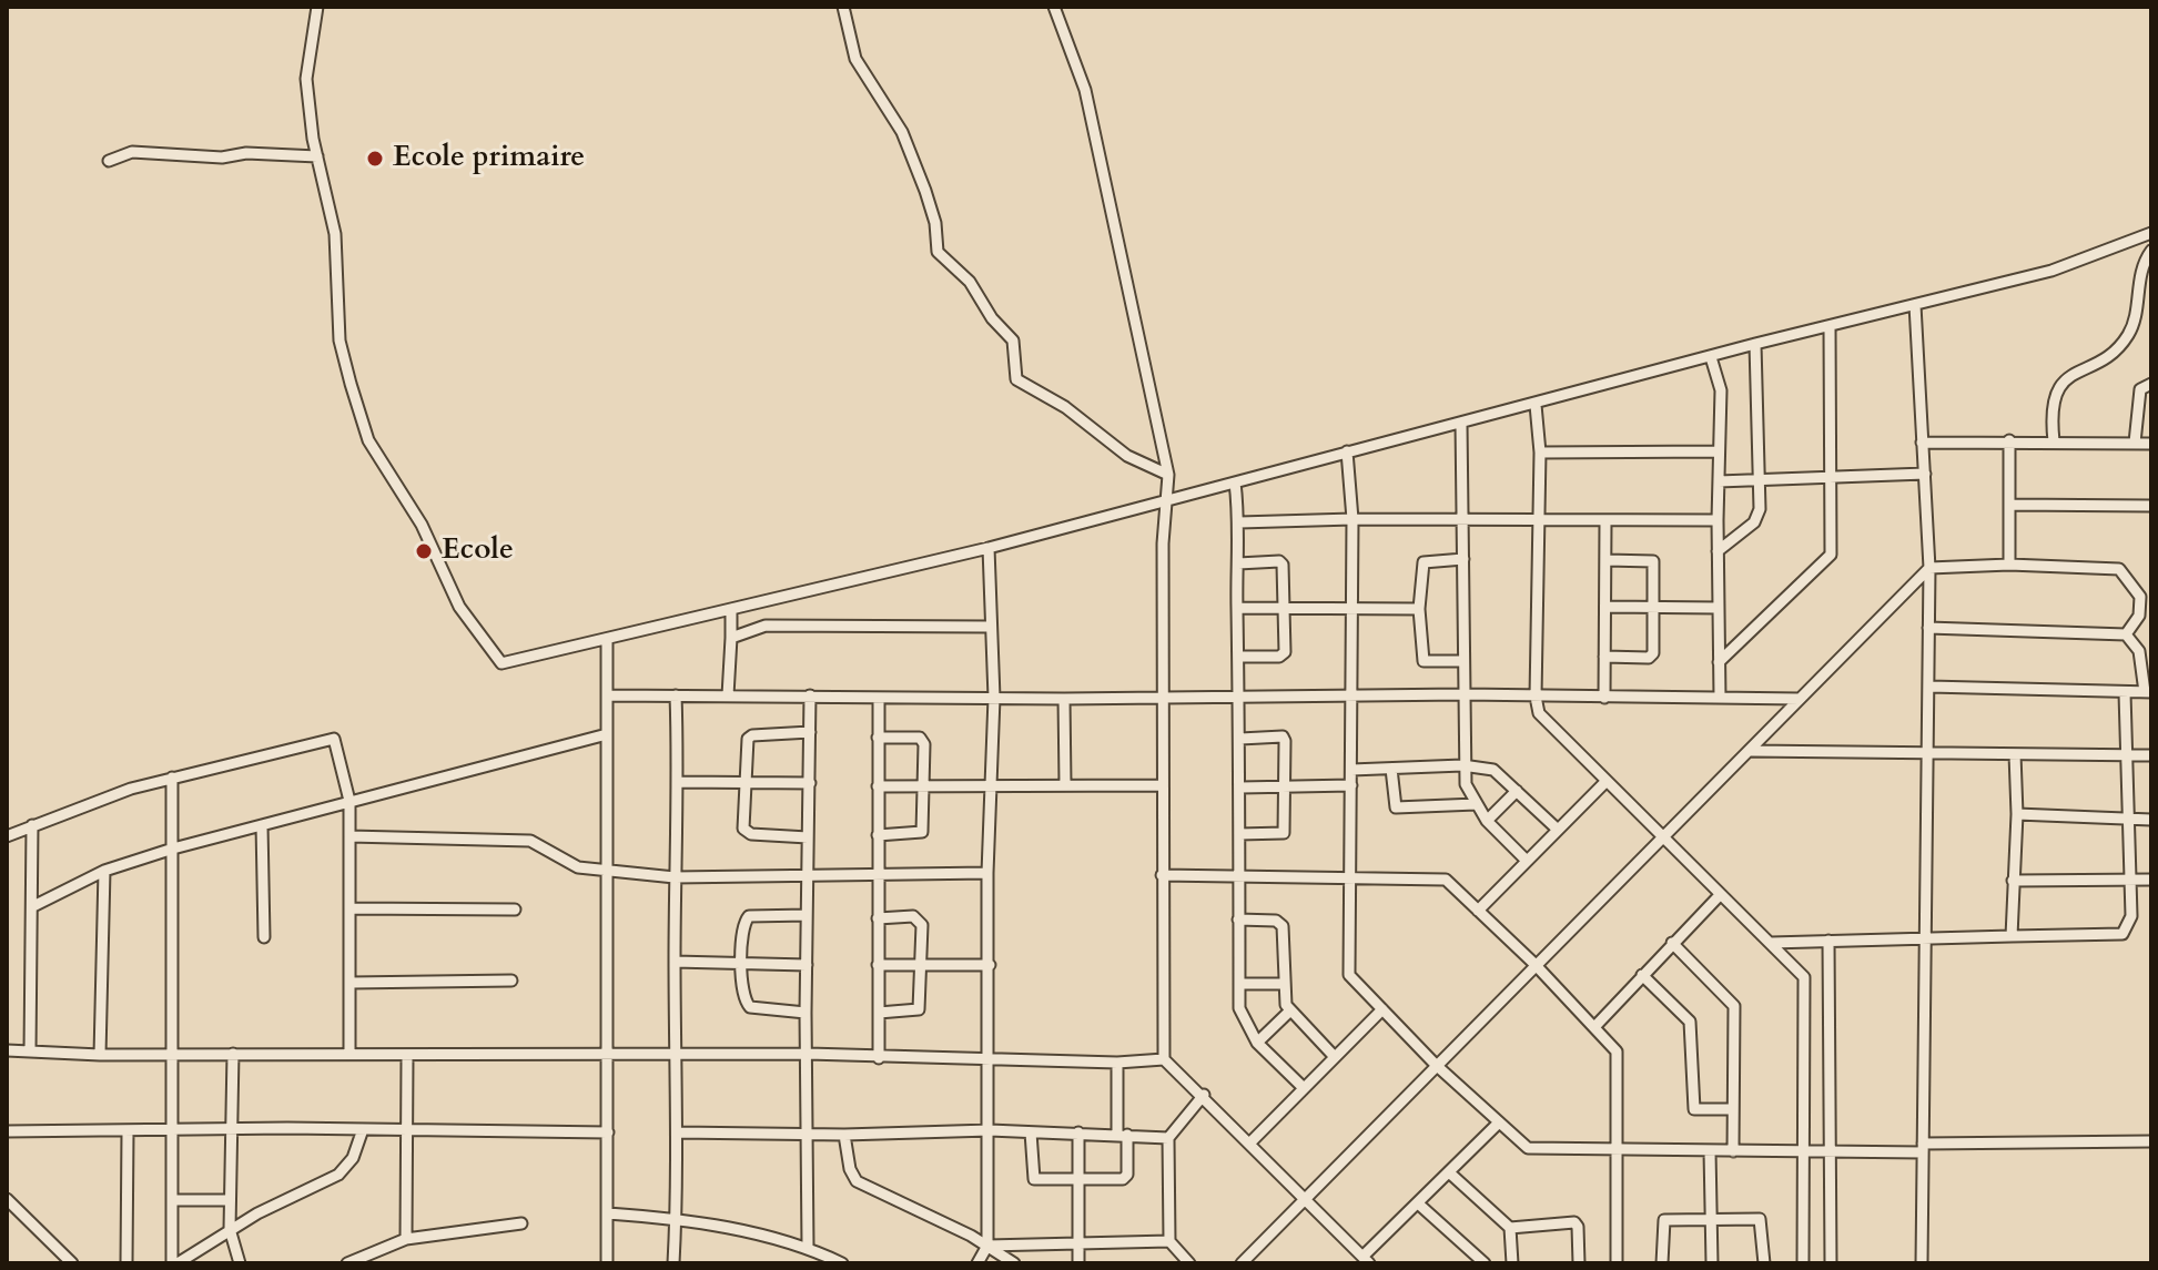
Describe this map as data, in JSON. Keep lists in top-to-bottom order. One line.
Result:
{"places":["Ecole primaire","Ecole"]}
